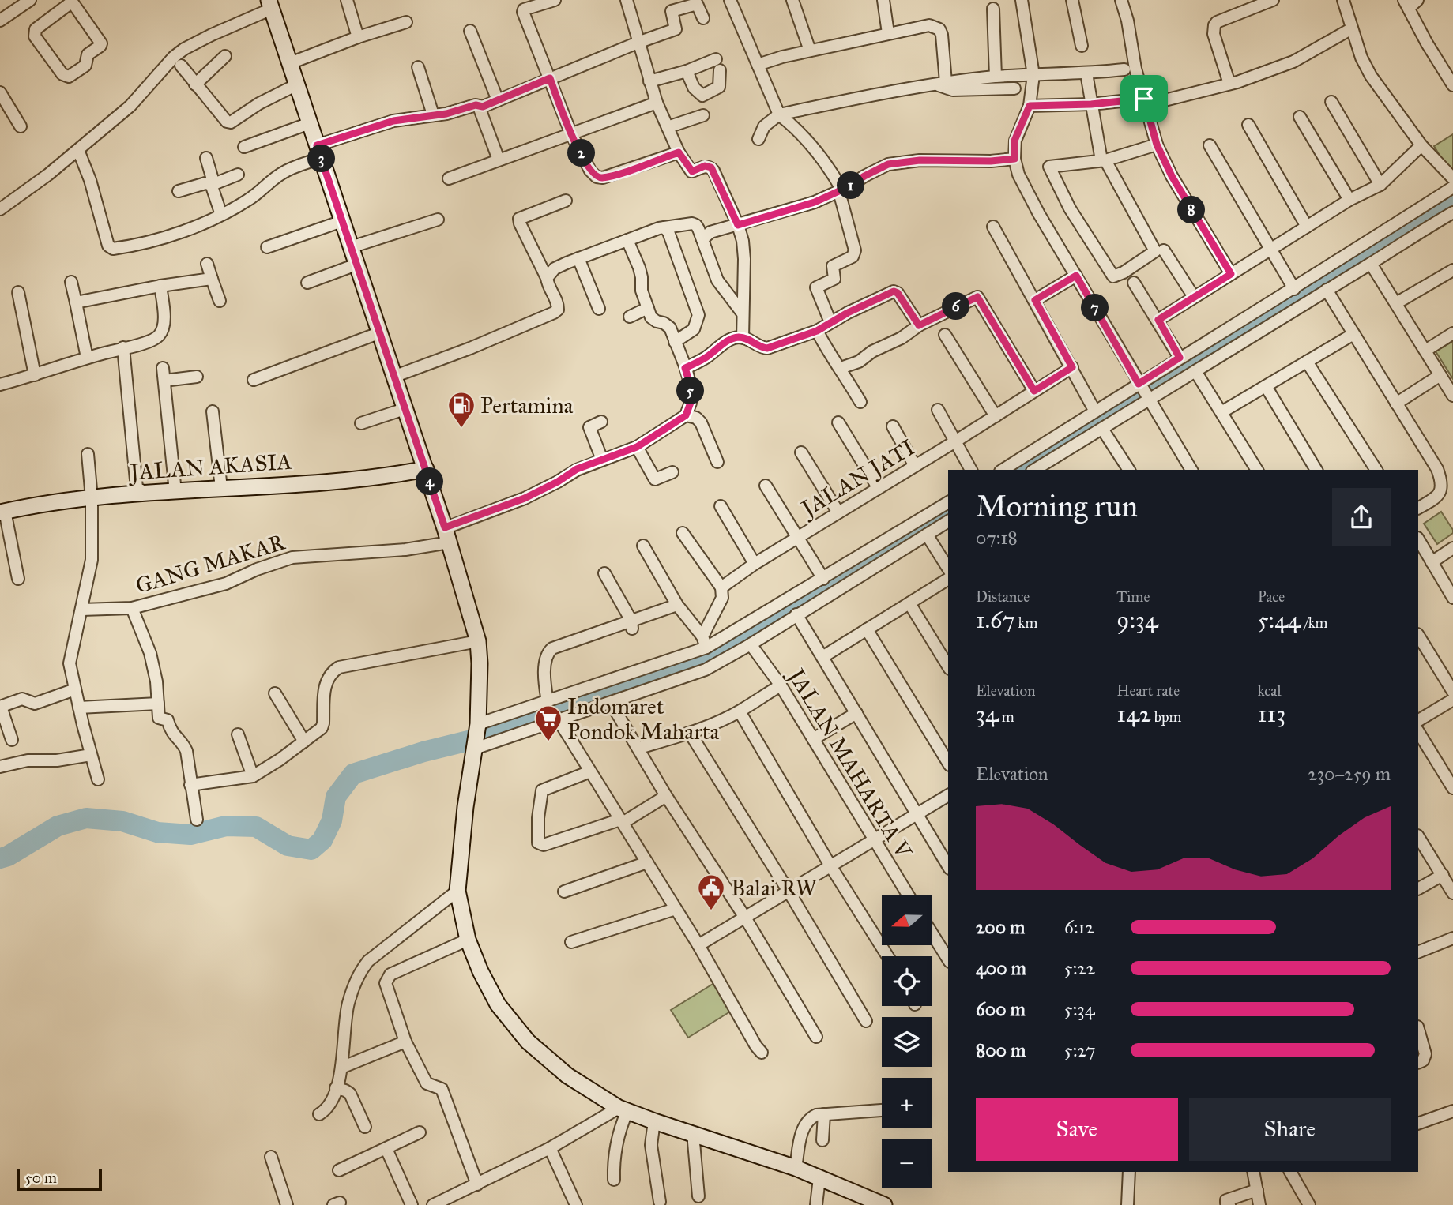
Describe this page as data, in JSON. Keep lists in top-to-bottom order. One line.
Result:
{"streets":{"main road":["JALAN AKASIA"],"street":["JALAN JATI","GANG MAKAR","JALAN MAHARTA V"]},"places":{"fuel station":["Pertamina"],"supermarket":["Indomaret Pondok Maharta"],"public building":["Balai RW"]},"scale_bar":"50 m","north":"left","page":{"pins":["2","3","1","8","6","7","5","4"],"heading":["Morning run","07:18"],"stats":[["Distance","1.67 km"],["Time","9:34"],["Pace","5:44 /km"],["Elevation","34 m"],["Heart rate","142 bpm"],["kcal","113"]],"chart":["Elevation","230–259 m"],"map_buttons":["+","−"],"list":[{"name":"200 m","note":"6:12"},{"name":"400 m","note":"5:22"},{"name":"600 m","note":"5:34"},{"name":"800 m","note":"5:27"}],"buttons":["Save","Share"],"scale":"50 m"}}
